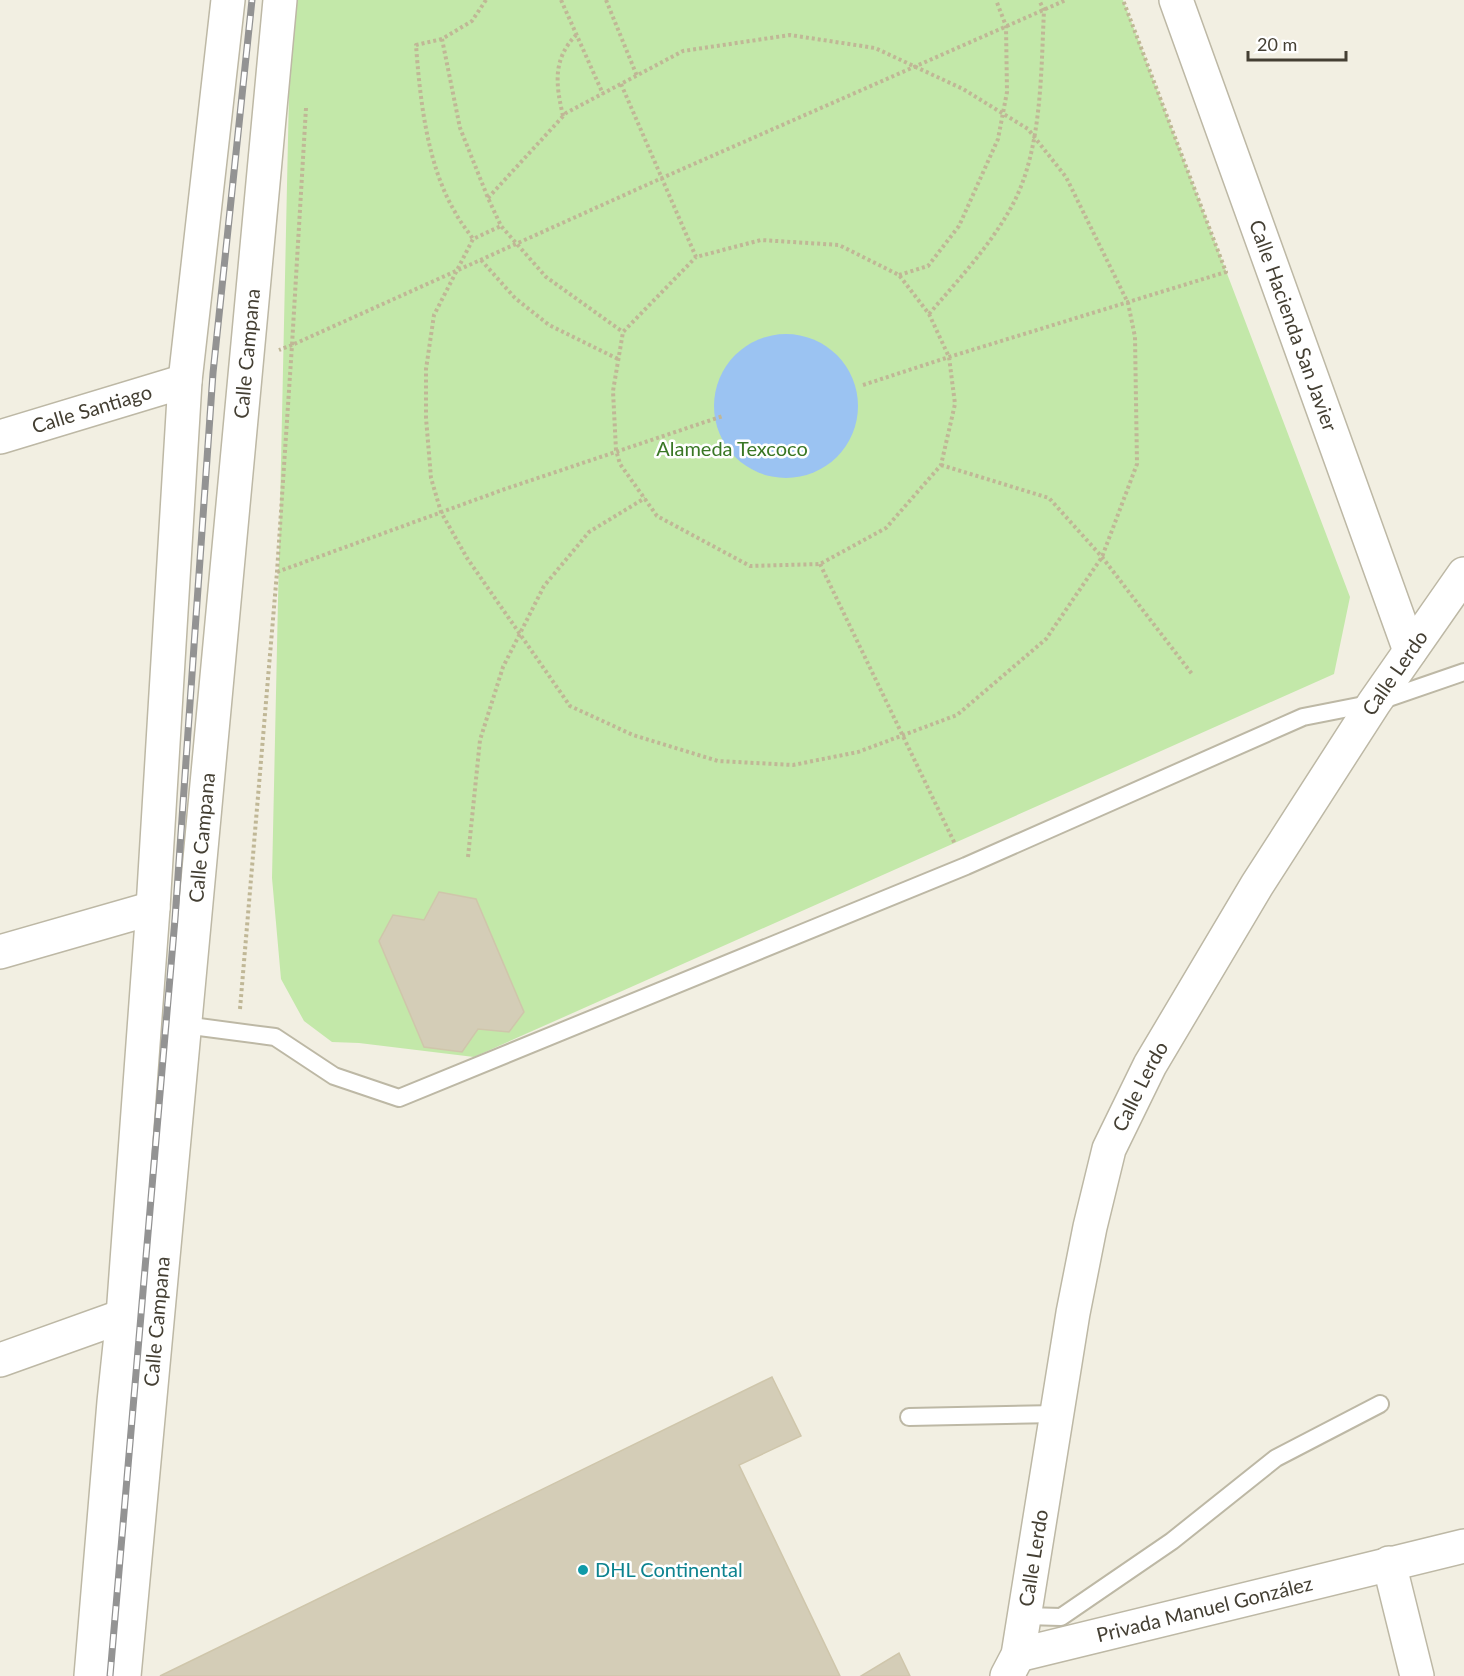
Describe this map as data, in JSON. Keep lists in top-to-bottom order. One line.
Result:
{"streets":{"street":["Calle Hacienda San Javier","Calle Campana","Calle Santiago","Calle Lerdo","Privada Manuel González"]},"crossings":[["Calle Hacienda San Javier","Calle Lerdo"],["Calle Campana","Calle Santiago"],["Calle Lerdo","Privada Manuel González"]],"parks":["Alameda Texcoco"],"places":["DHL Continental"],"scale_bar":"20 m"}
